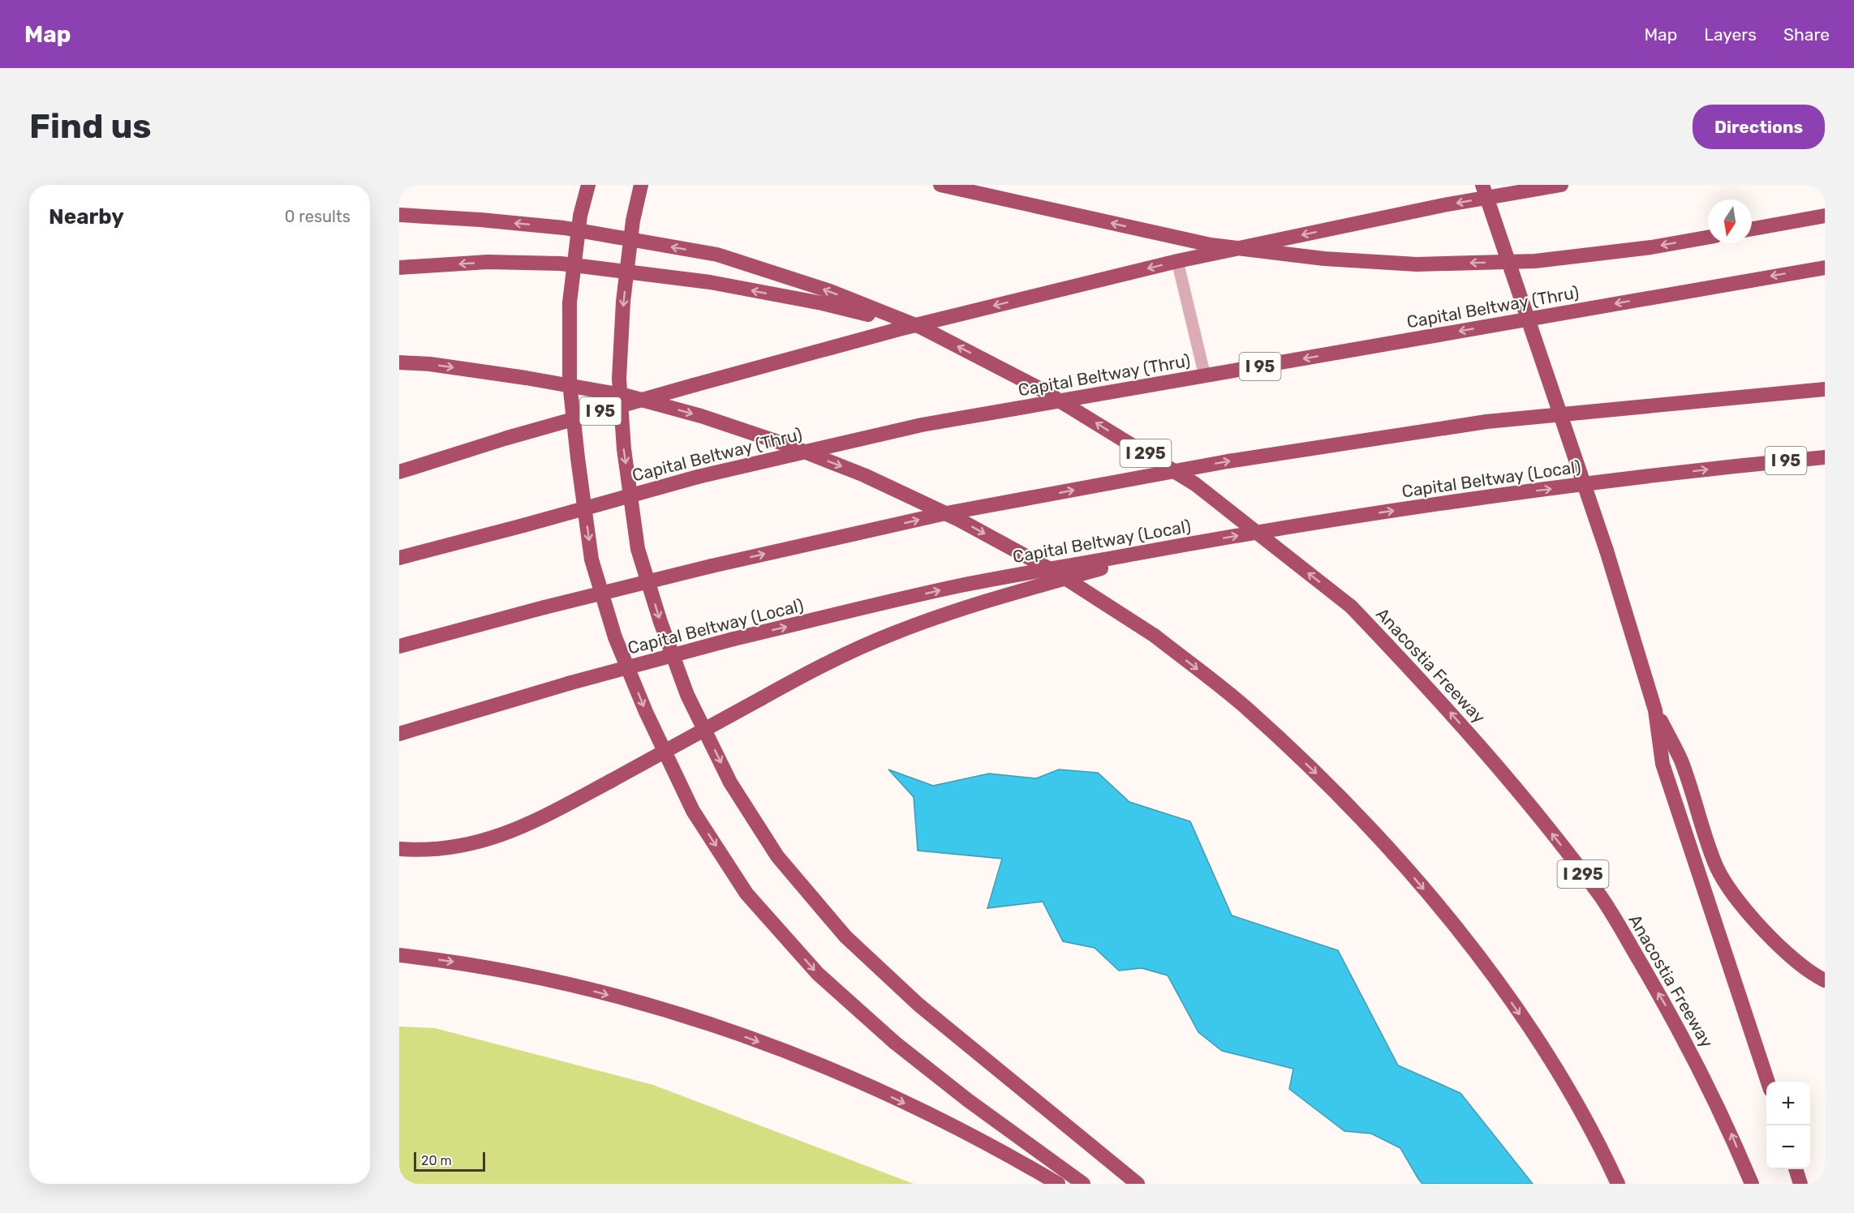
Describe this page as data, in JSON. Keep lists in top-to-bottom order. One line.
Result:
{"streets":{"highway":["Capital Beltway (Thru)","I 95","I 295","Capital Beltway (Local)","Anacostia Freeway"]},"scale_bar":"20 m","north":"bottom","page":{"header":"Map","nav":["Map","Layers","Share"],"buttons":"Directions","title":"Find us","heading":["Nearby","0 results"],"map_buttons":["+","−"],"scale":"20 m"}}
